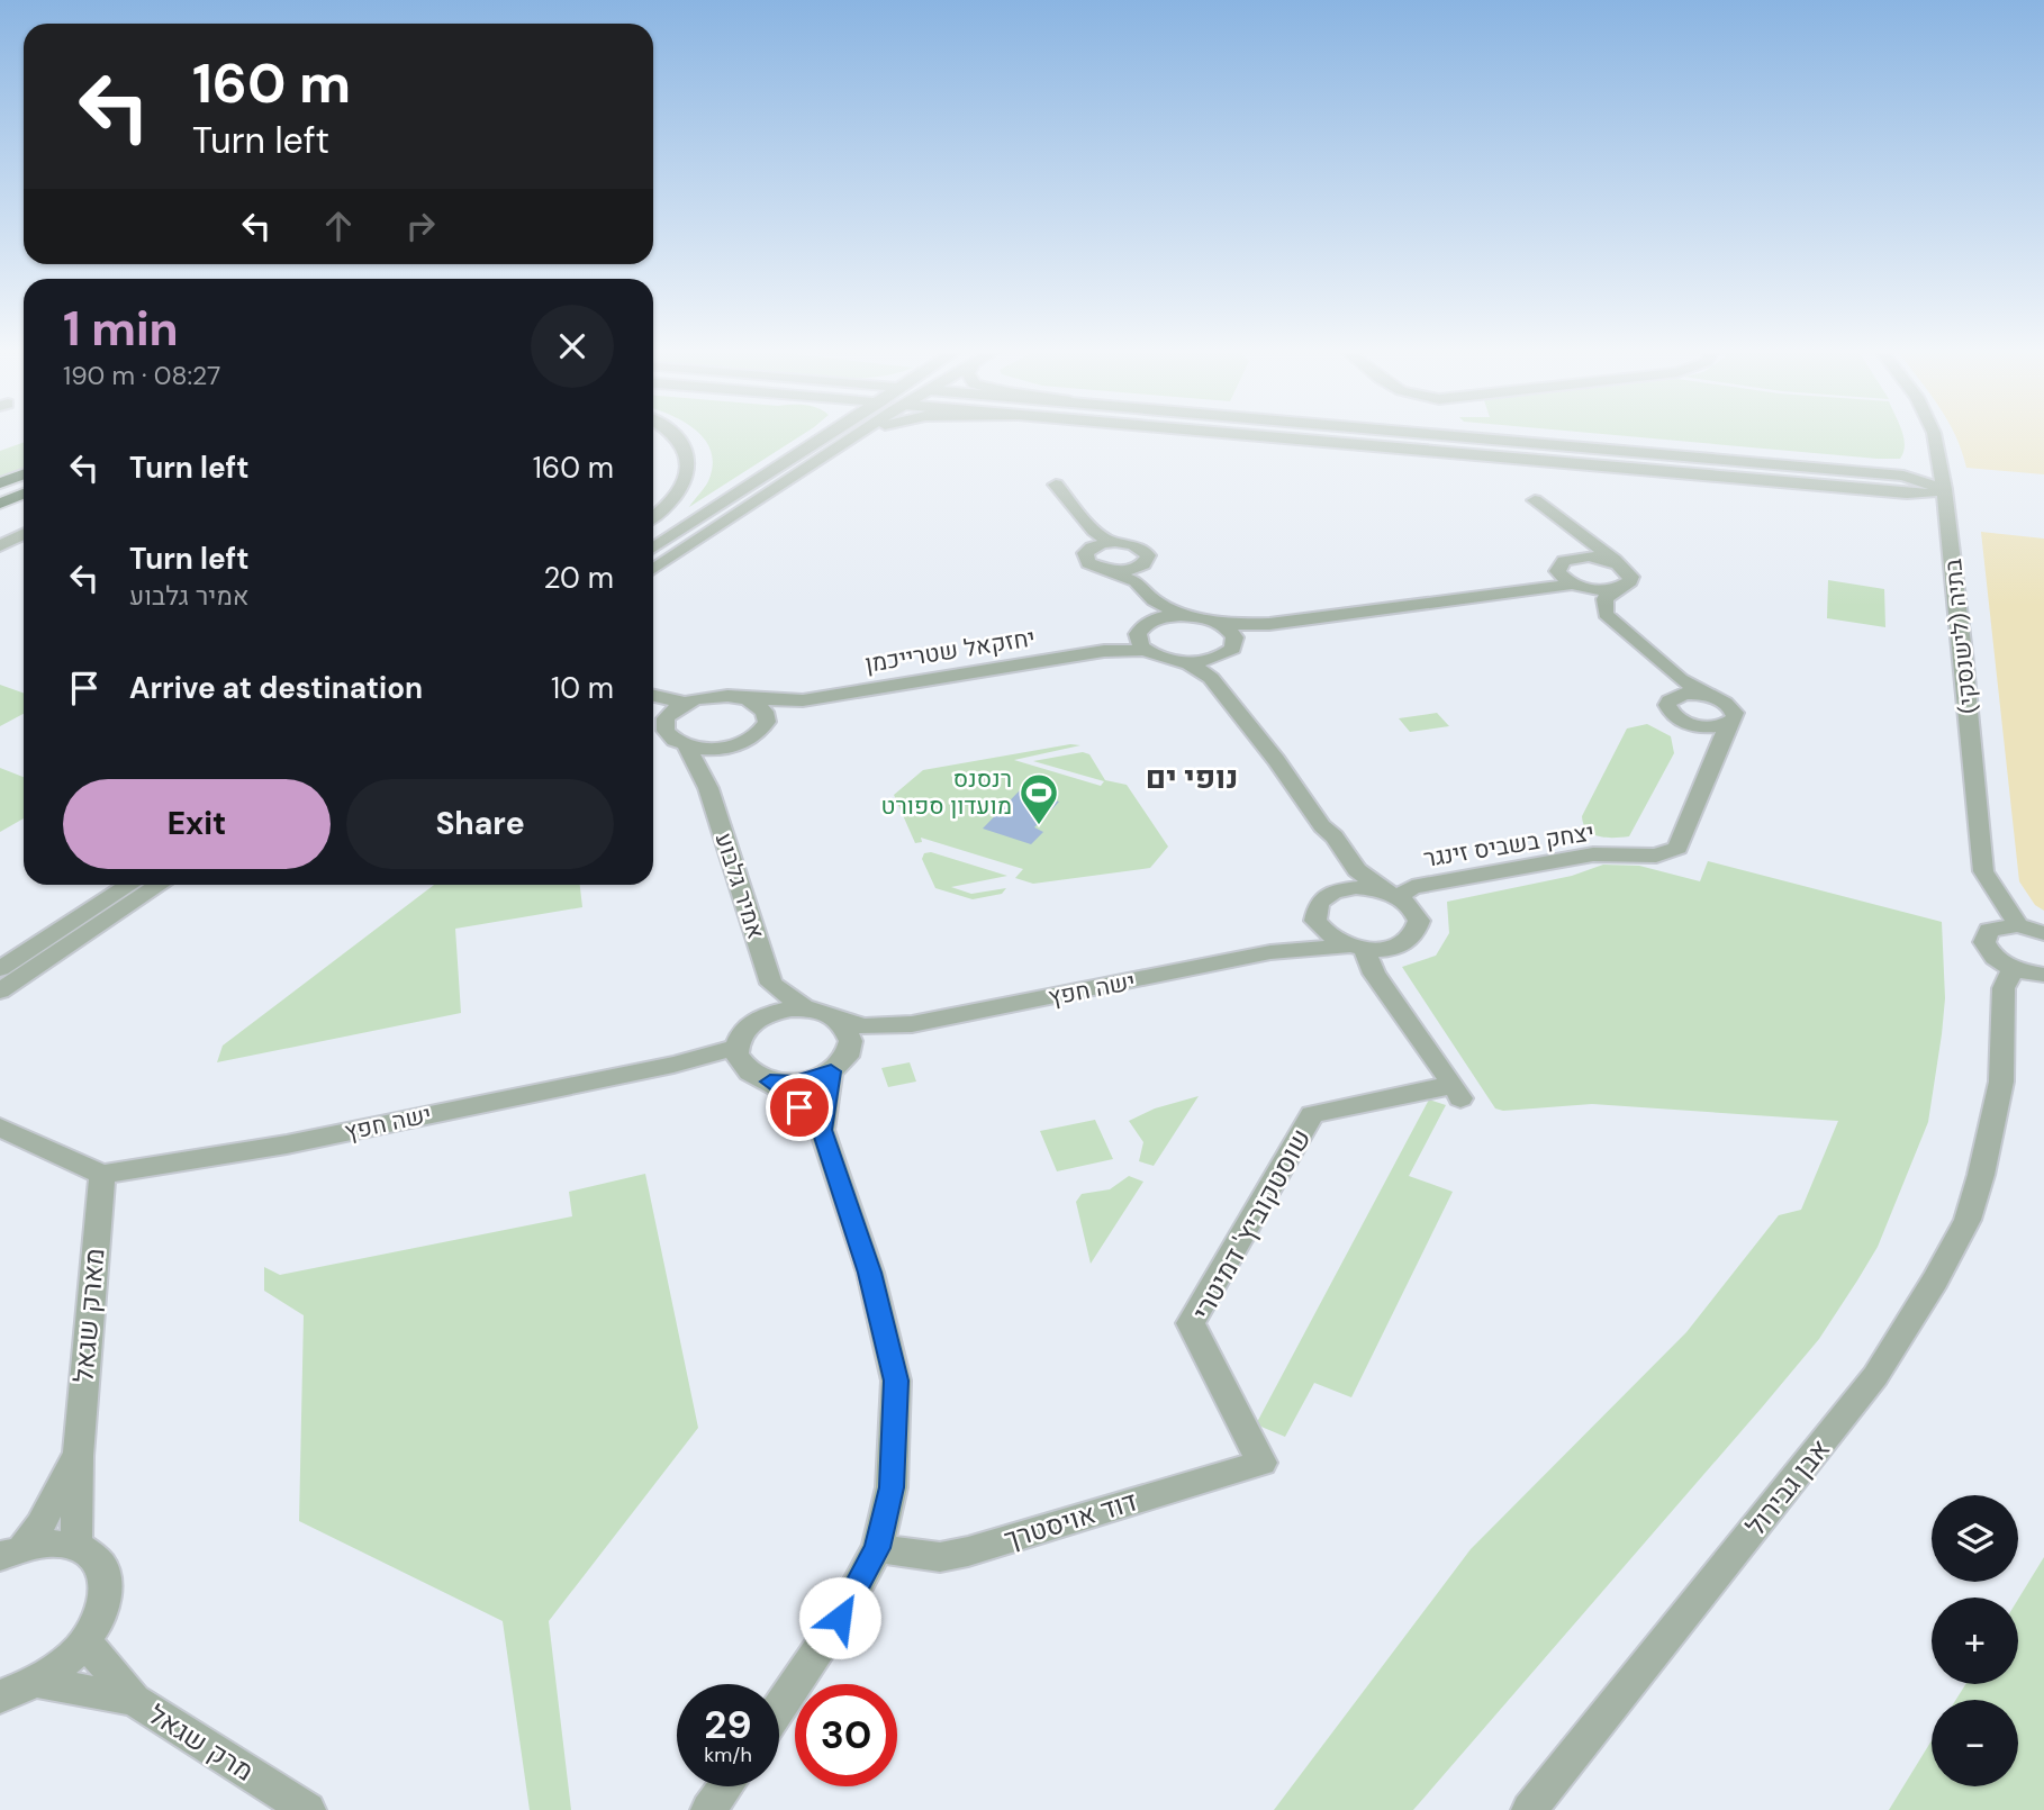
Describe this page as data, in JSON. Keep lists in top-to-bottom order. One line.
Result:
{"streets":{"street":["בתיה (לישנסקי)","יחזקאל שטרייכמן","יצחק בשביס זינגר","אמיר גלבוע","ישה חפץ","שוסטקוביץ' דמיטרי","מארק שגאל","אבן גבירול","דוד אויסטרך","מרק שגאל"]},"crossings":[["יצחק בשביס זינגר","ישה חפץ"],["יצחק בשביס זינגר","שוסטקוביץ' דמיטרי"],["ישה חפץ","שוסטקוביץ' דמיטרי"],["ישה חפץ","מארק שגאל"],["שוסטקוביץ' דמיטרי","דוד אויסטרך"]],"districts":["נופי ים"],"places":{"sports":["רנסנס מועדון ספורט"]},"page":{"turn":["160 m","Turn left"],"heading":["1 min","190 m · 08:27"],"list":[{"name":"Turn left","value":"160 m"},{"name":"Turn left","note":"אמיר גלבוע","value":"20 m"},{"name":"Arrive at destination","value":"10 m"}],"buttons":["Exit","Share"],"map_buttons":["+","−"],"speed":"29 km/h","limit":"30"}}
